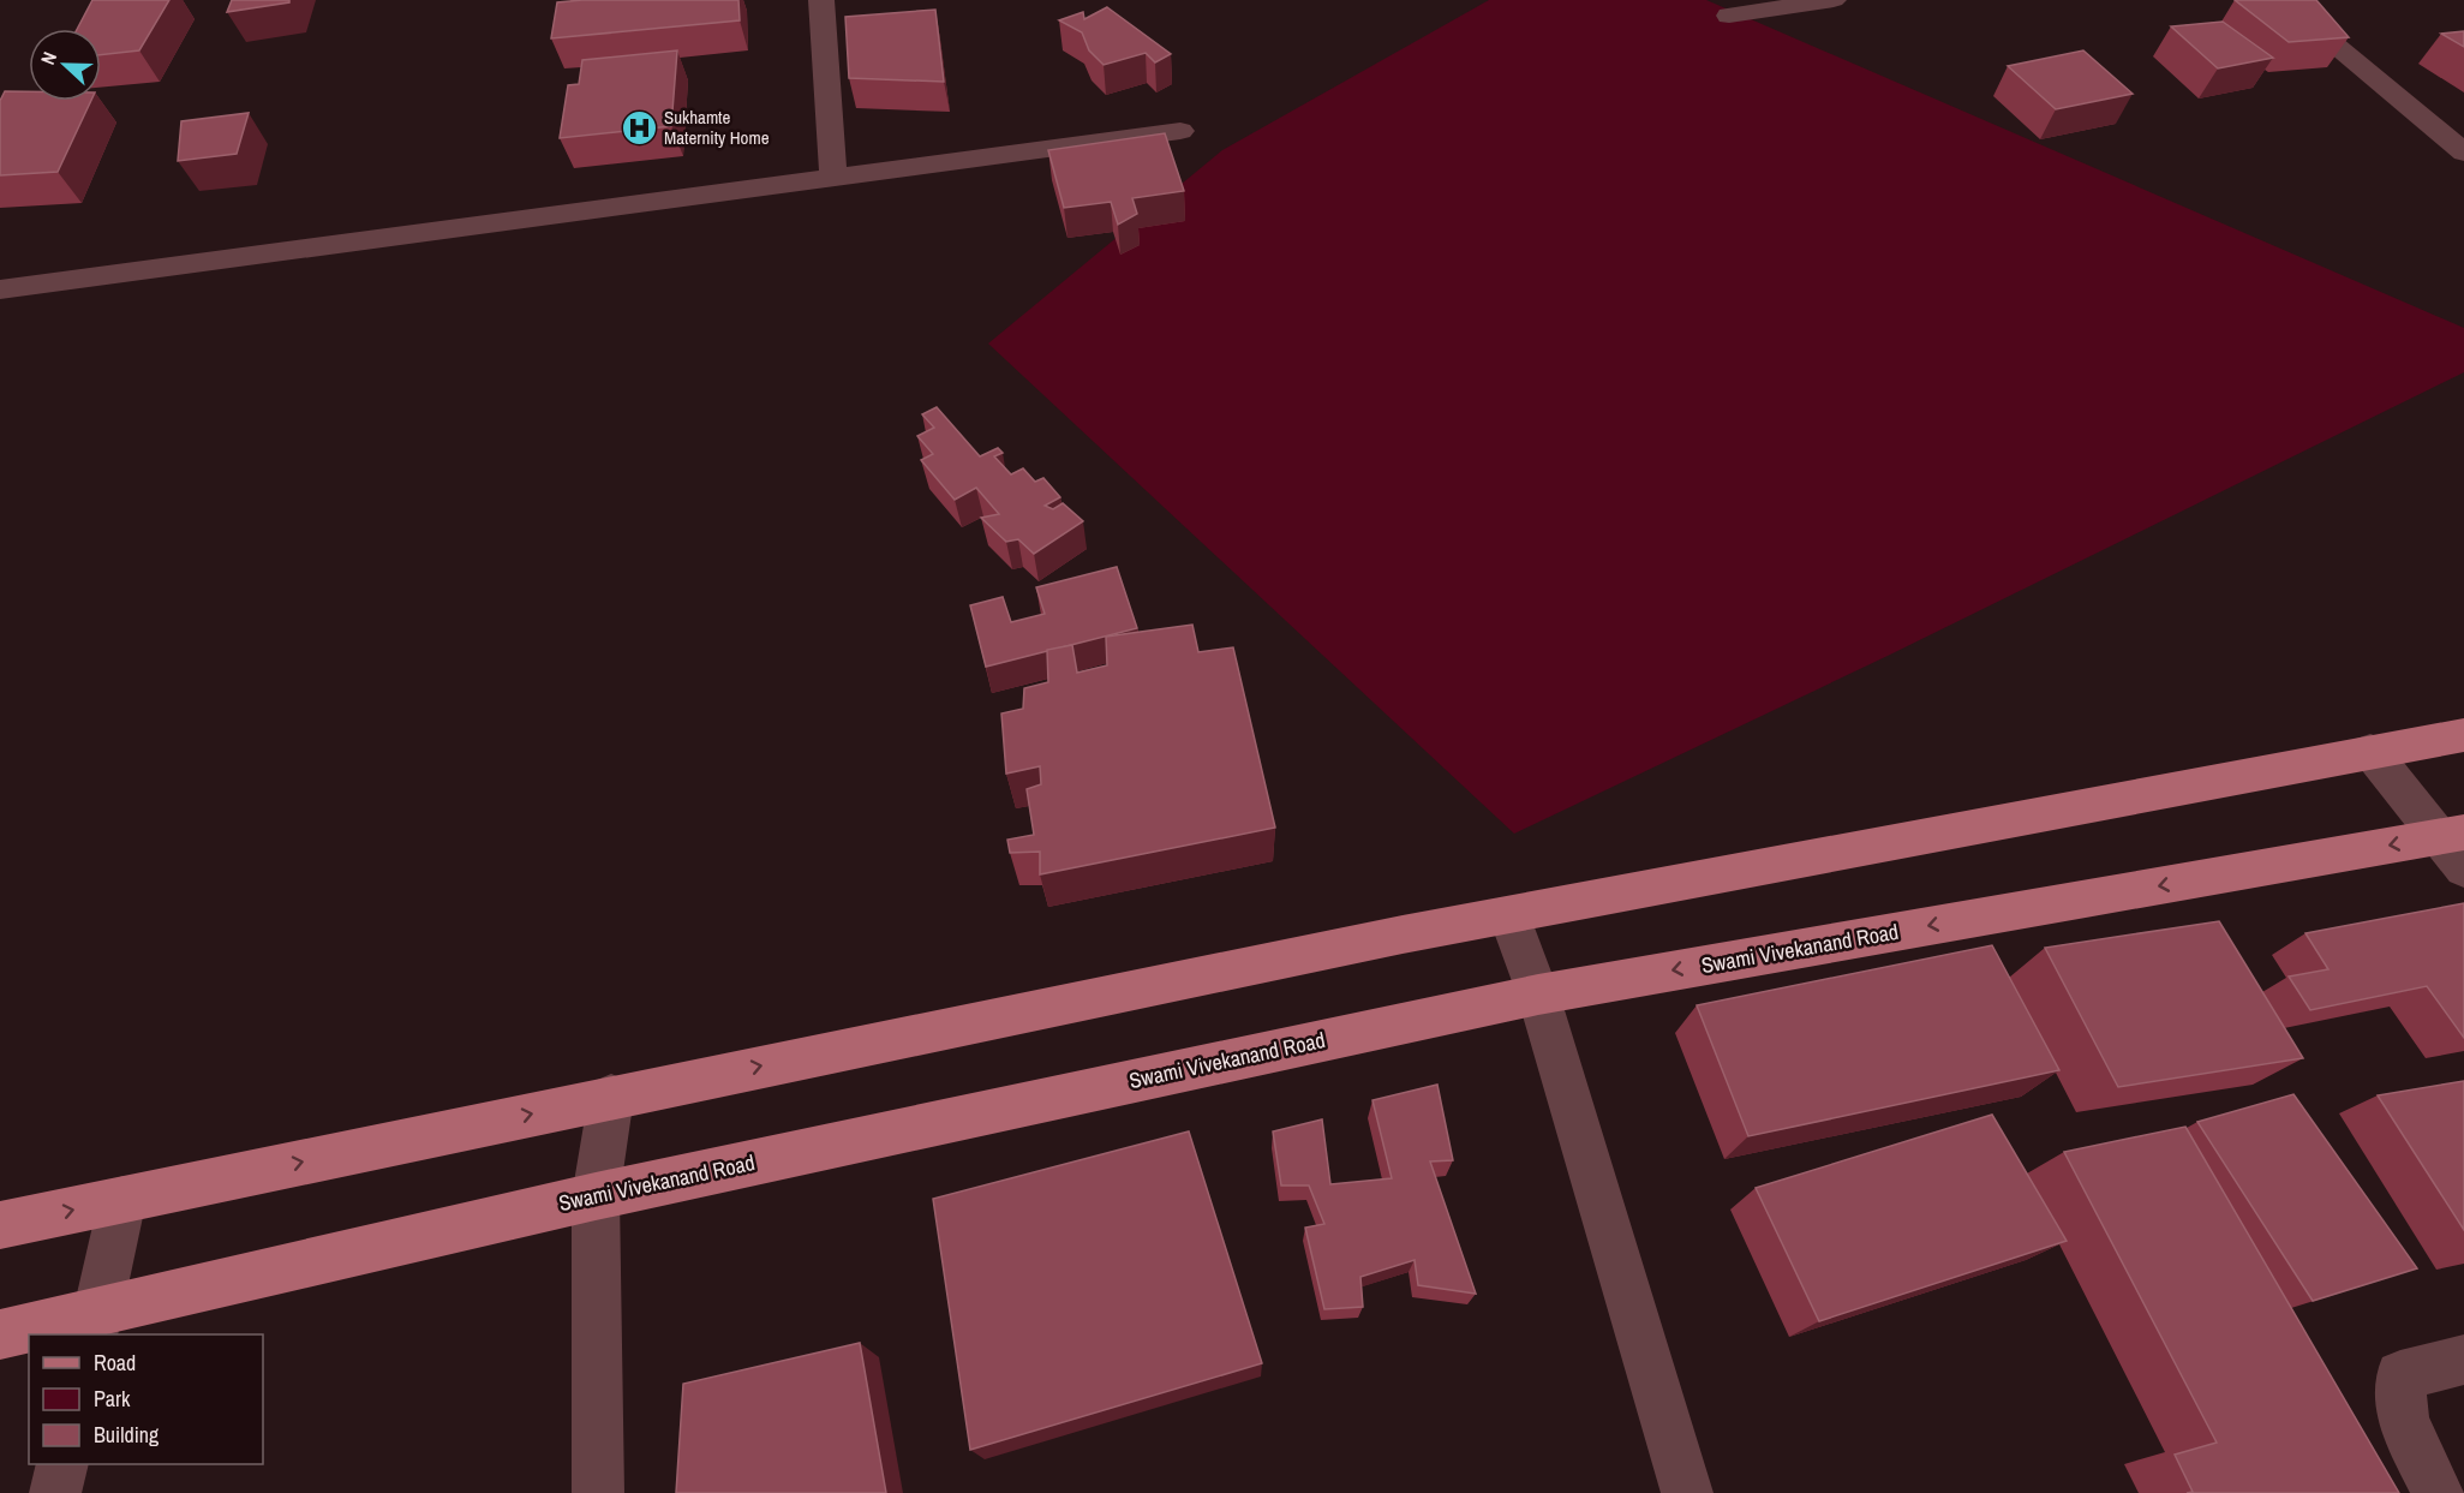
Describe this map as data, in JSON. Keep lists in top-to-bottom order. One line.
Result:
{"streets":{"main road":["Swami Vivekanand Road"]},"places":{"hospital":["Sukhamte Maternity Home"]},"legend":["Road","Park","Building"],"north":"left"}
